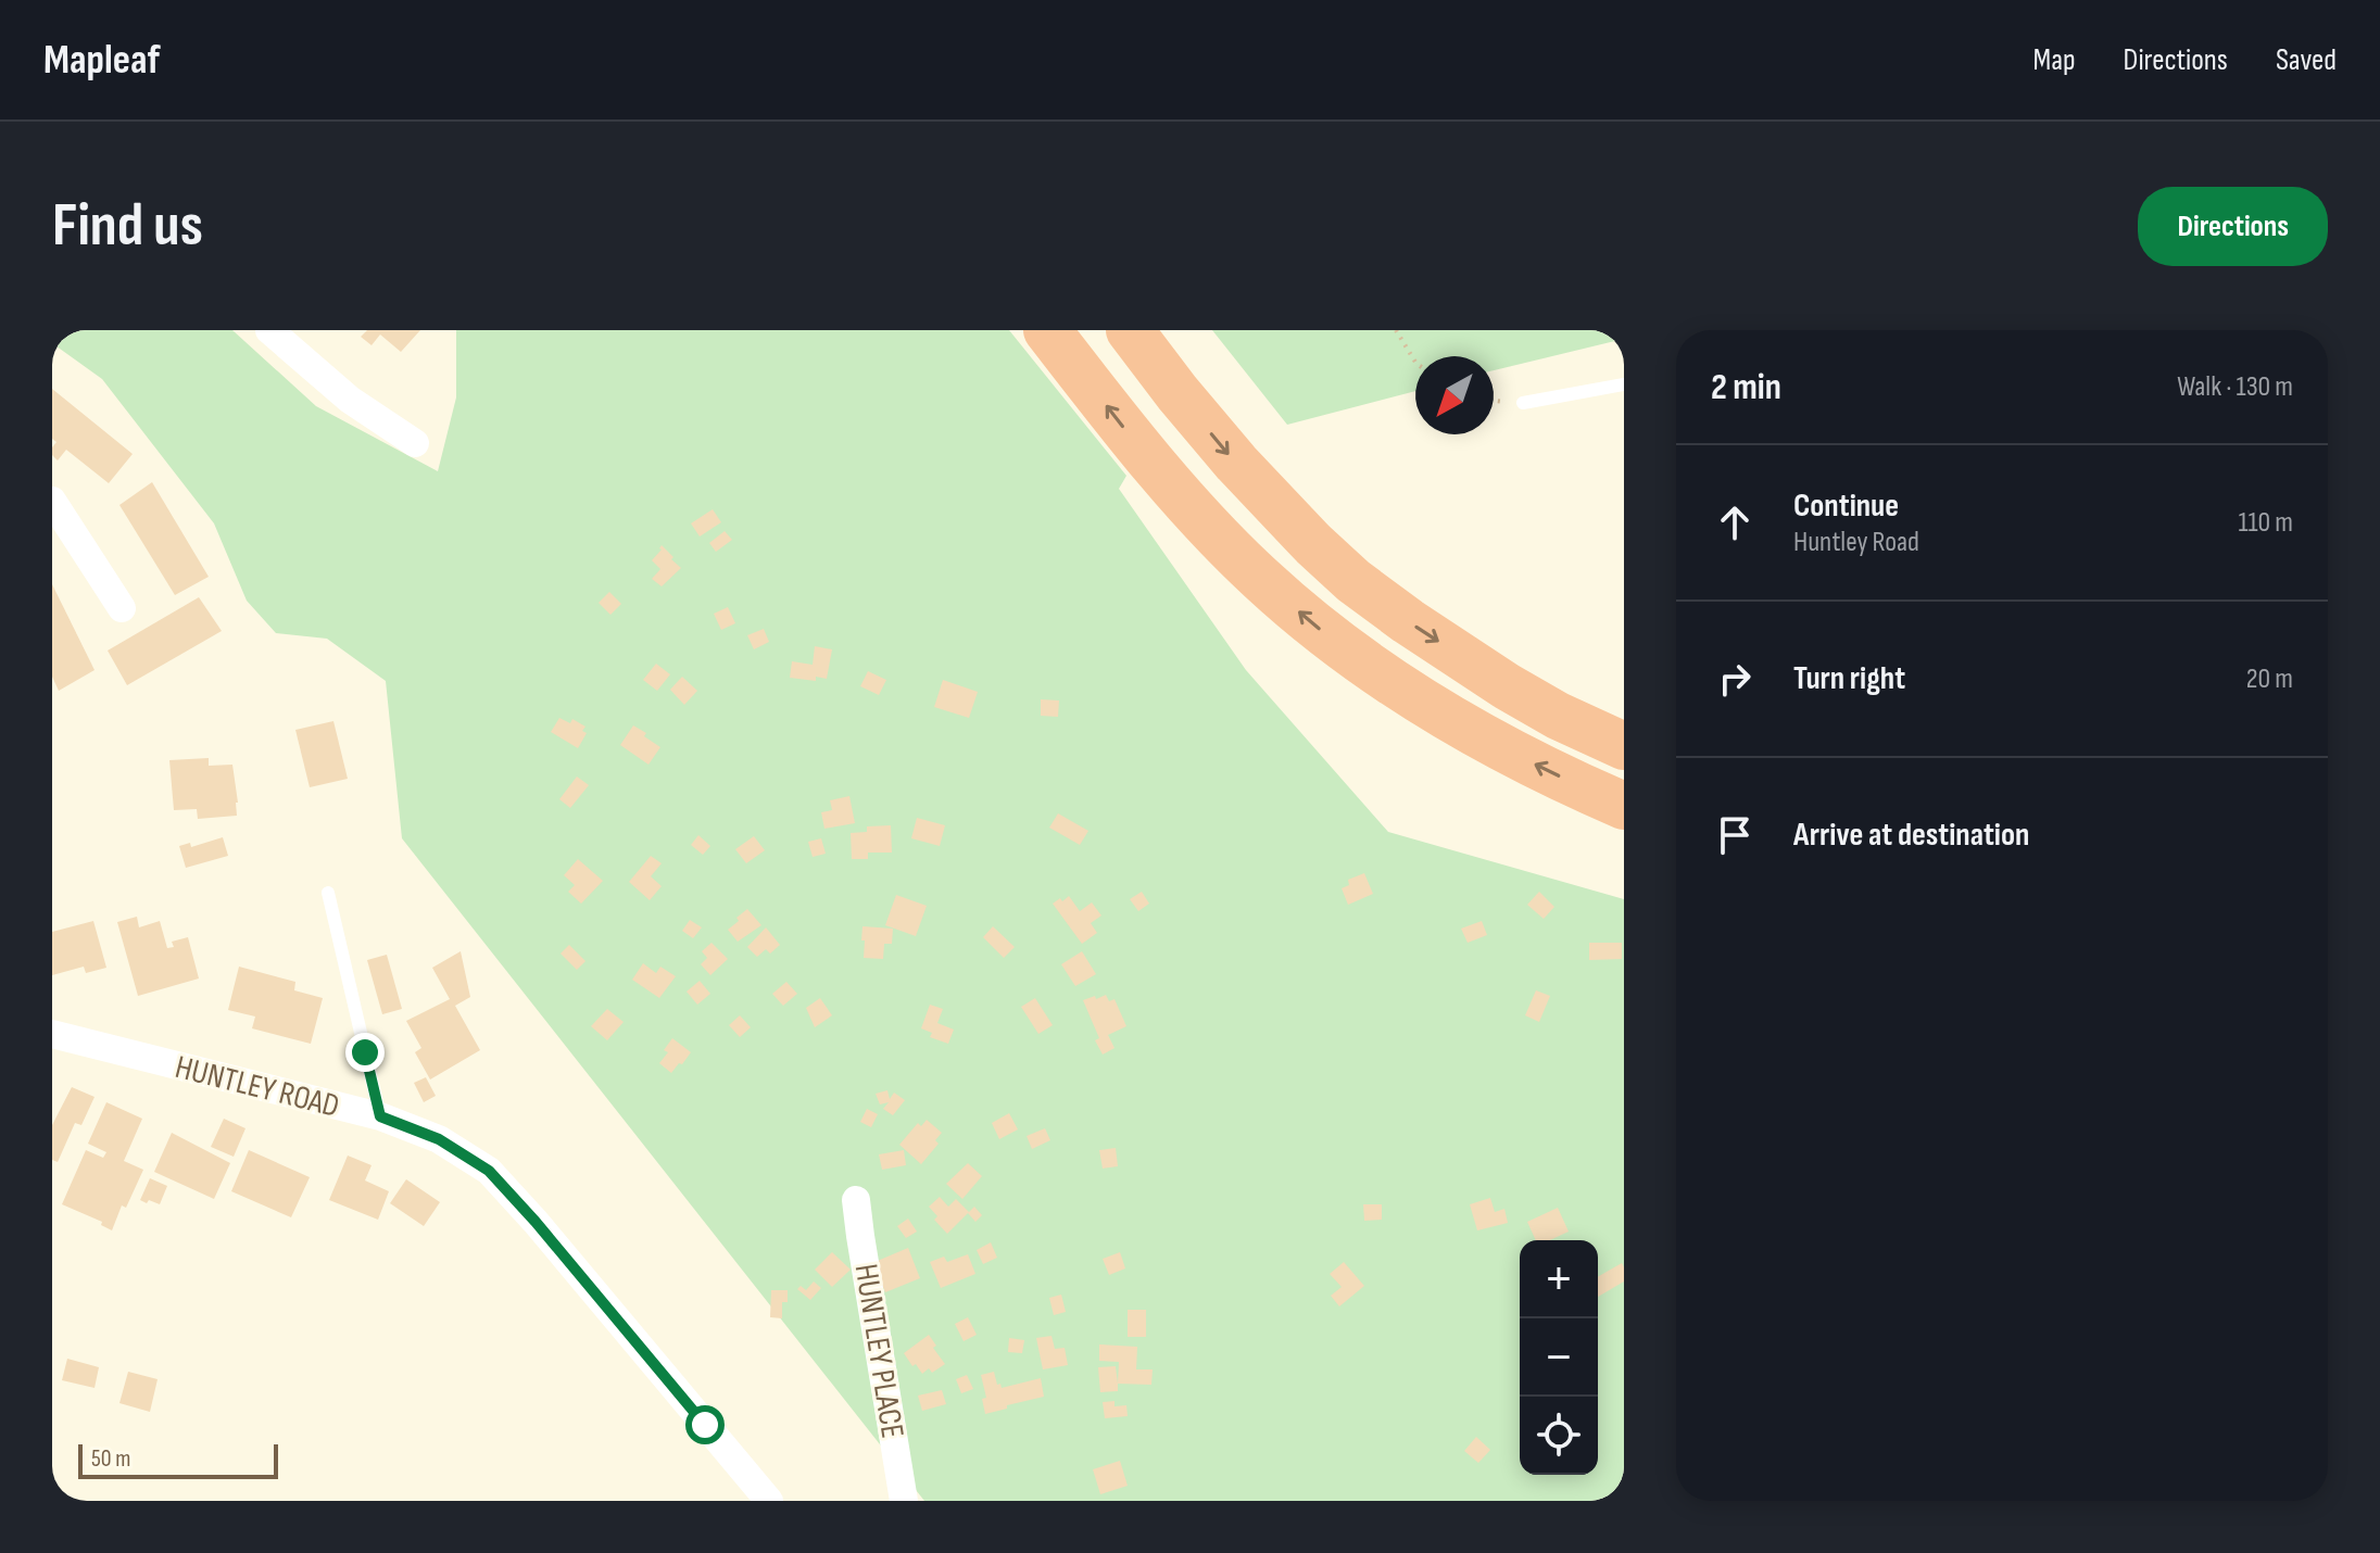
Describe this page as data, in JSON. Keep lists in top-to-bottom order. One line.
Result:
{"streets":{"street":["HUNTLEY ROAD","HUNTLEY PLACE"]},"scale_bar":"50 m","north":"bottom left","page":{"header":"Mapleaf","nav":["Map","Directions","Saved"],"buttons":"Directions","title":"Find us","heading":["2 min","Walk · 130 m"],"list":[["Continue","Huntley Road","110 m"],["Turn right","20 m"],"Arrive at destination"],"map_buttons":["+","−"],"scale":"50 m"}}
